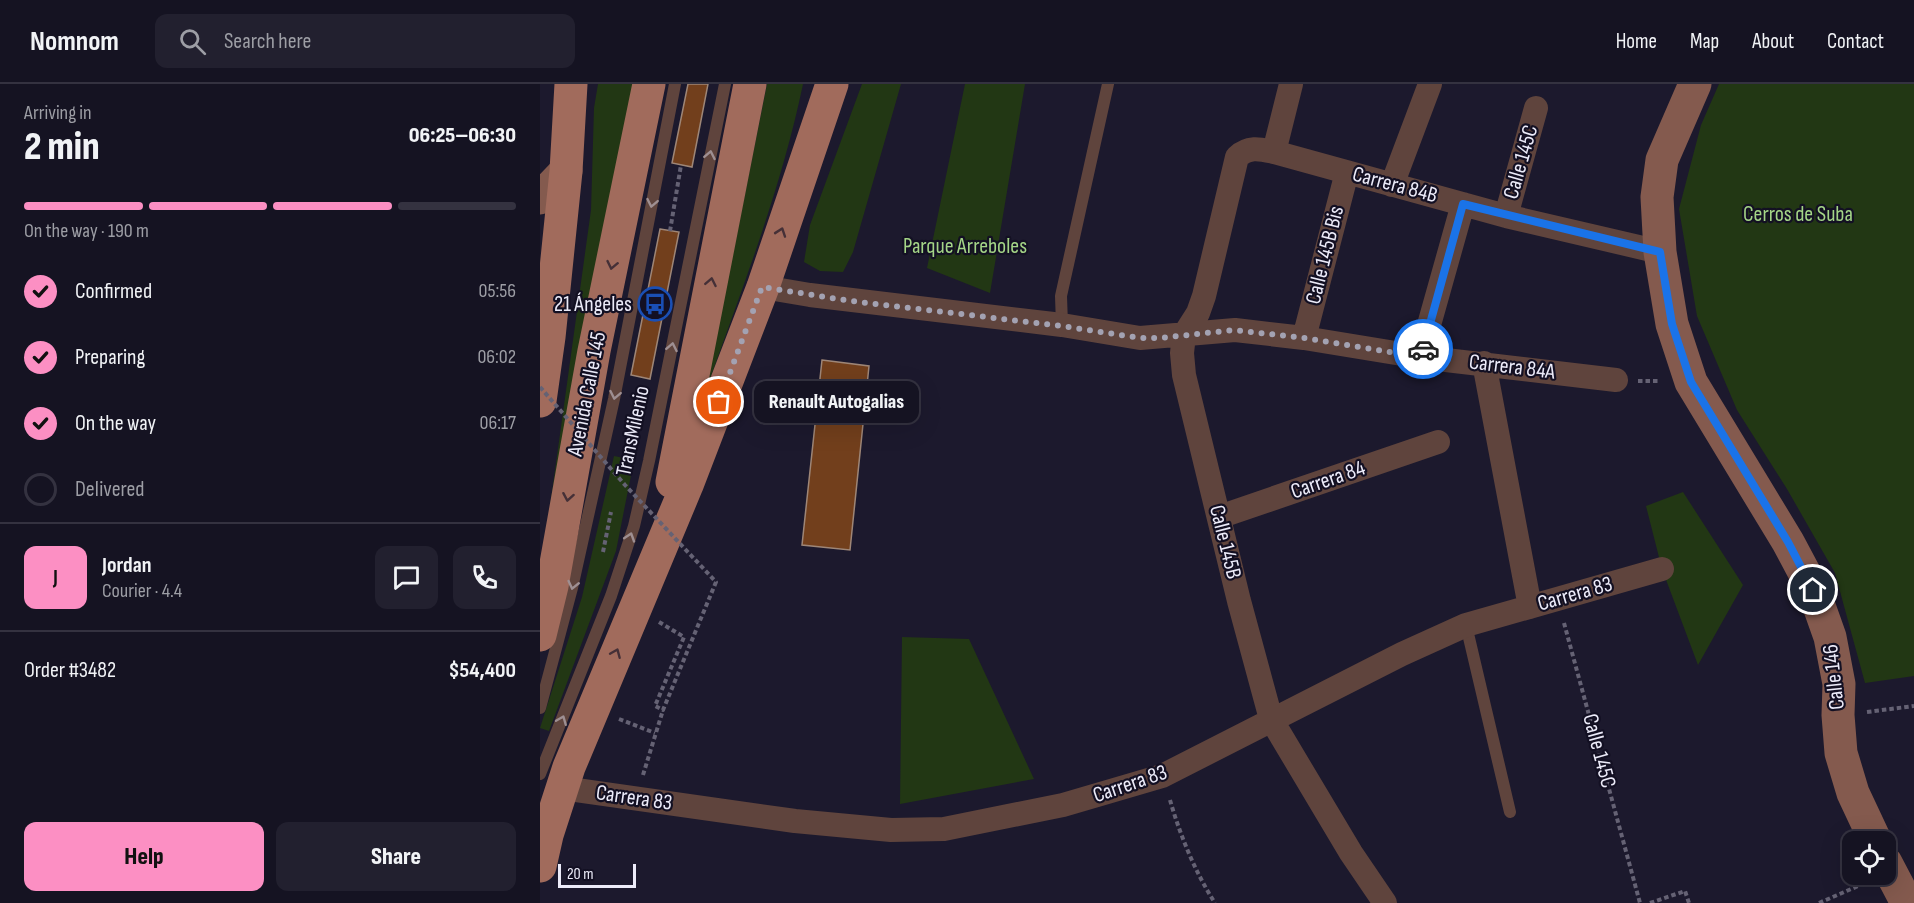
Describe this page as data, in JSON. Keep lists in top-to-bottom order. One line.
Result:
{"streets":{"main road":["Avenida Calle 145"],"street":["Calle 145C","Carrera 84B","Calle 145B Bis","Carrera 84A","Carrera 84","Calle 145B","Carrera 83","Calle 146"],"lane":["TransMilenio"]},"crossings":[["Calle 145C","Carrera 84B"],["Calle 145C","Carrera 83"],["Carrera 84B","Calle 145B Bis"],["Carrera 84B","Calle 145B"],["Carrera 84B","Calle 146"],["Calle 145B Bis","Carrera 84A"],["Carrera 84A","Calle 145B"],["TransMilenio","Carrera 83"],["Carrera 84","Calle 145B"],["Calle 145B","Carrera 83"]],"parks":["Cerros de Suba","Parque Arreboles"],"places":{"bus stop":["21 Ángeles"],"other":["Renault Autogalias"]},"scale_bar":"20 m","page":{"header":"Nomnom","search":"Search here","nav":["Home","Map","About","Contact"],"heading":["2 min","Arriving in","06:25–06:30"],"panel":["Jordan","Courier · 4.4","Order #3482","$54,400"],"bar":"On the way · 190 m","list":[["Confirmed","05:56"],["Preparing","06:02"],["On the way","06:17"],"Delivered"],"bubble":"Renault Autogalias","round":"J","buttons":["Help","Share"],"scale":"20 m"}}
